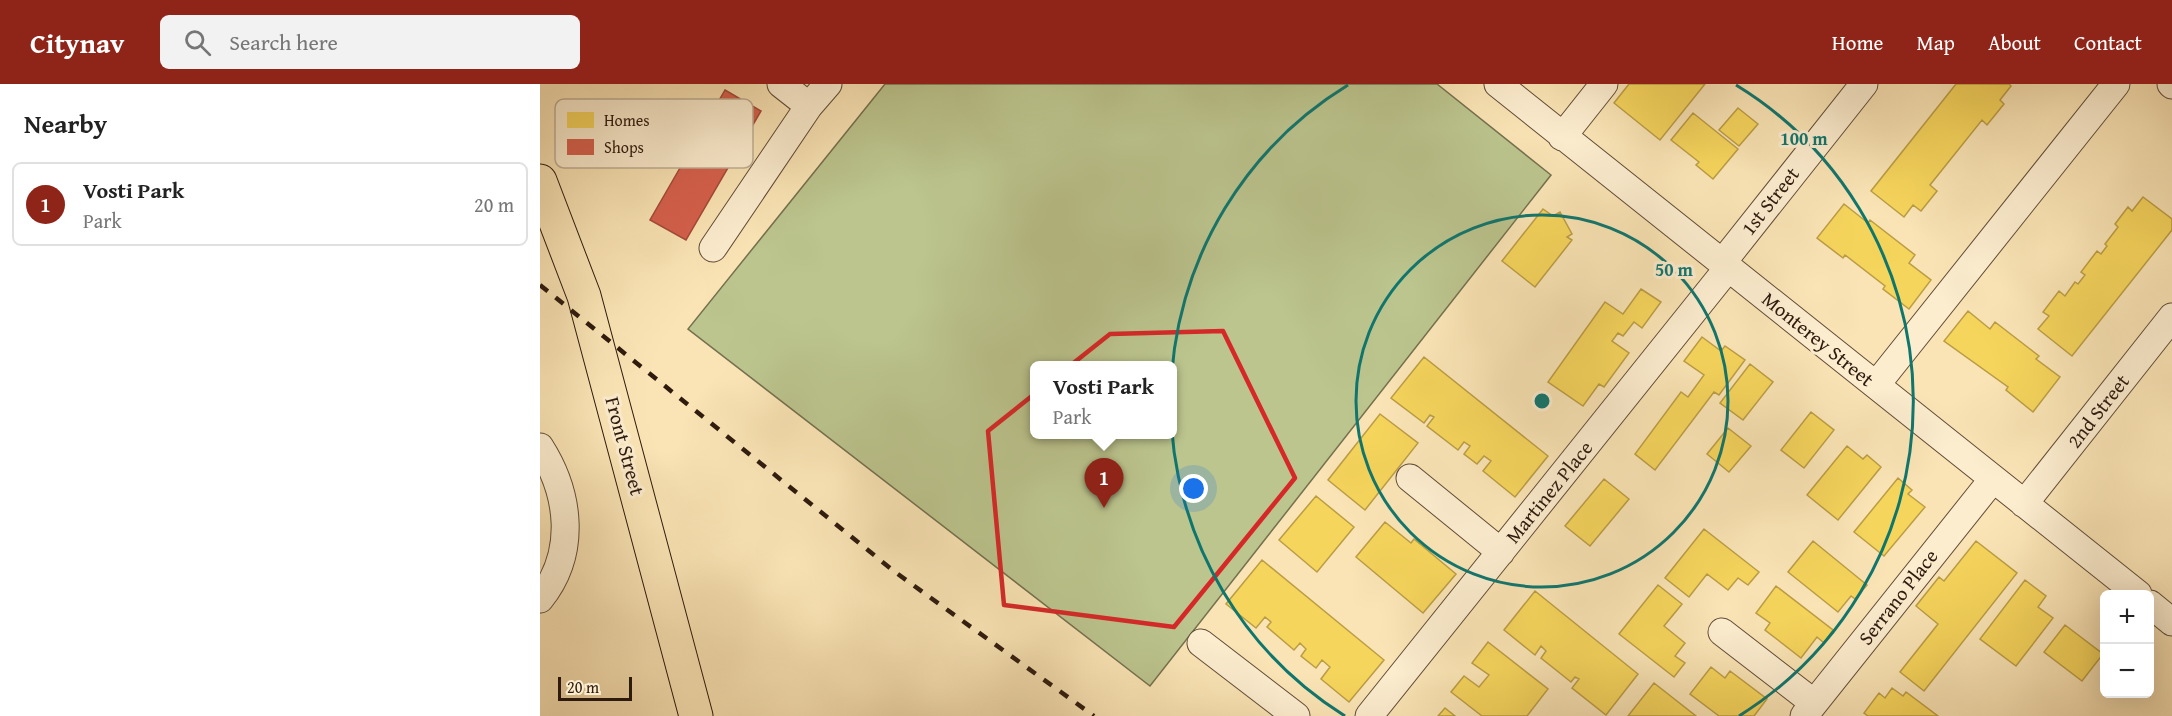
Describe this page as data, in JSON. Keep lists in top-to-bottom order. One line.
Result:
{"streets":{"main road":["Front Street"],"street":["1st Street","Monterey Street","2nd Street","Martinez Place","Serrano Place"]},"crossings":[["1st Street","Monterey Street"],["1st Street","Martinez Place"],["Monterey Street","2nd Street"],["Monterey Street","Martinez Place"],["Monterey Street","Serrano Place"]],"legend":["Homes","Shops"],"scale_bar":"20 m","page":{"header":"Citynav","search":"Search here","nav":["Home","Map","About","Contact"],"heading":"Nearby","list":[{"mark":"1","name":"Vosti Park","note":"Park","value":"20 m"}],"popup":["Vosti Park","Park"],"pins":"1","map_buttons":["+","−"],"scale":"20 m"},"rings":["100 m","50 m"]}
